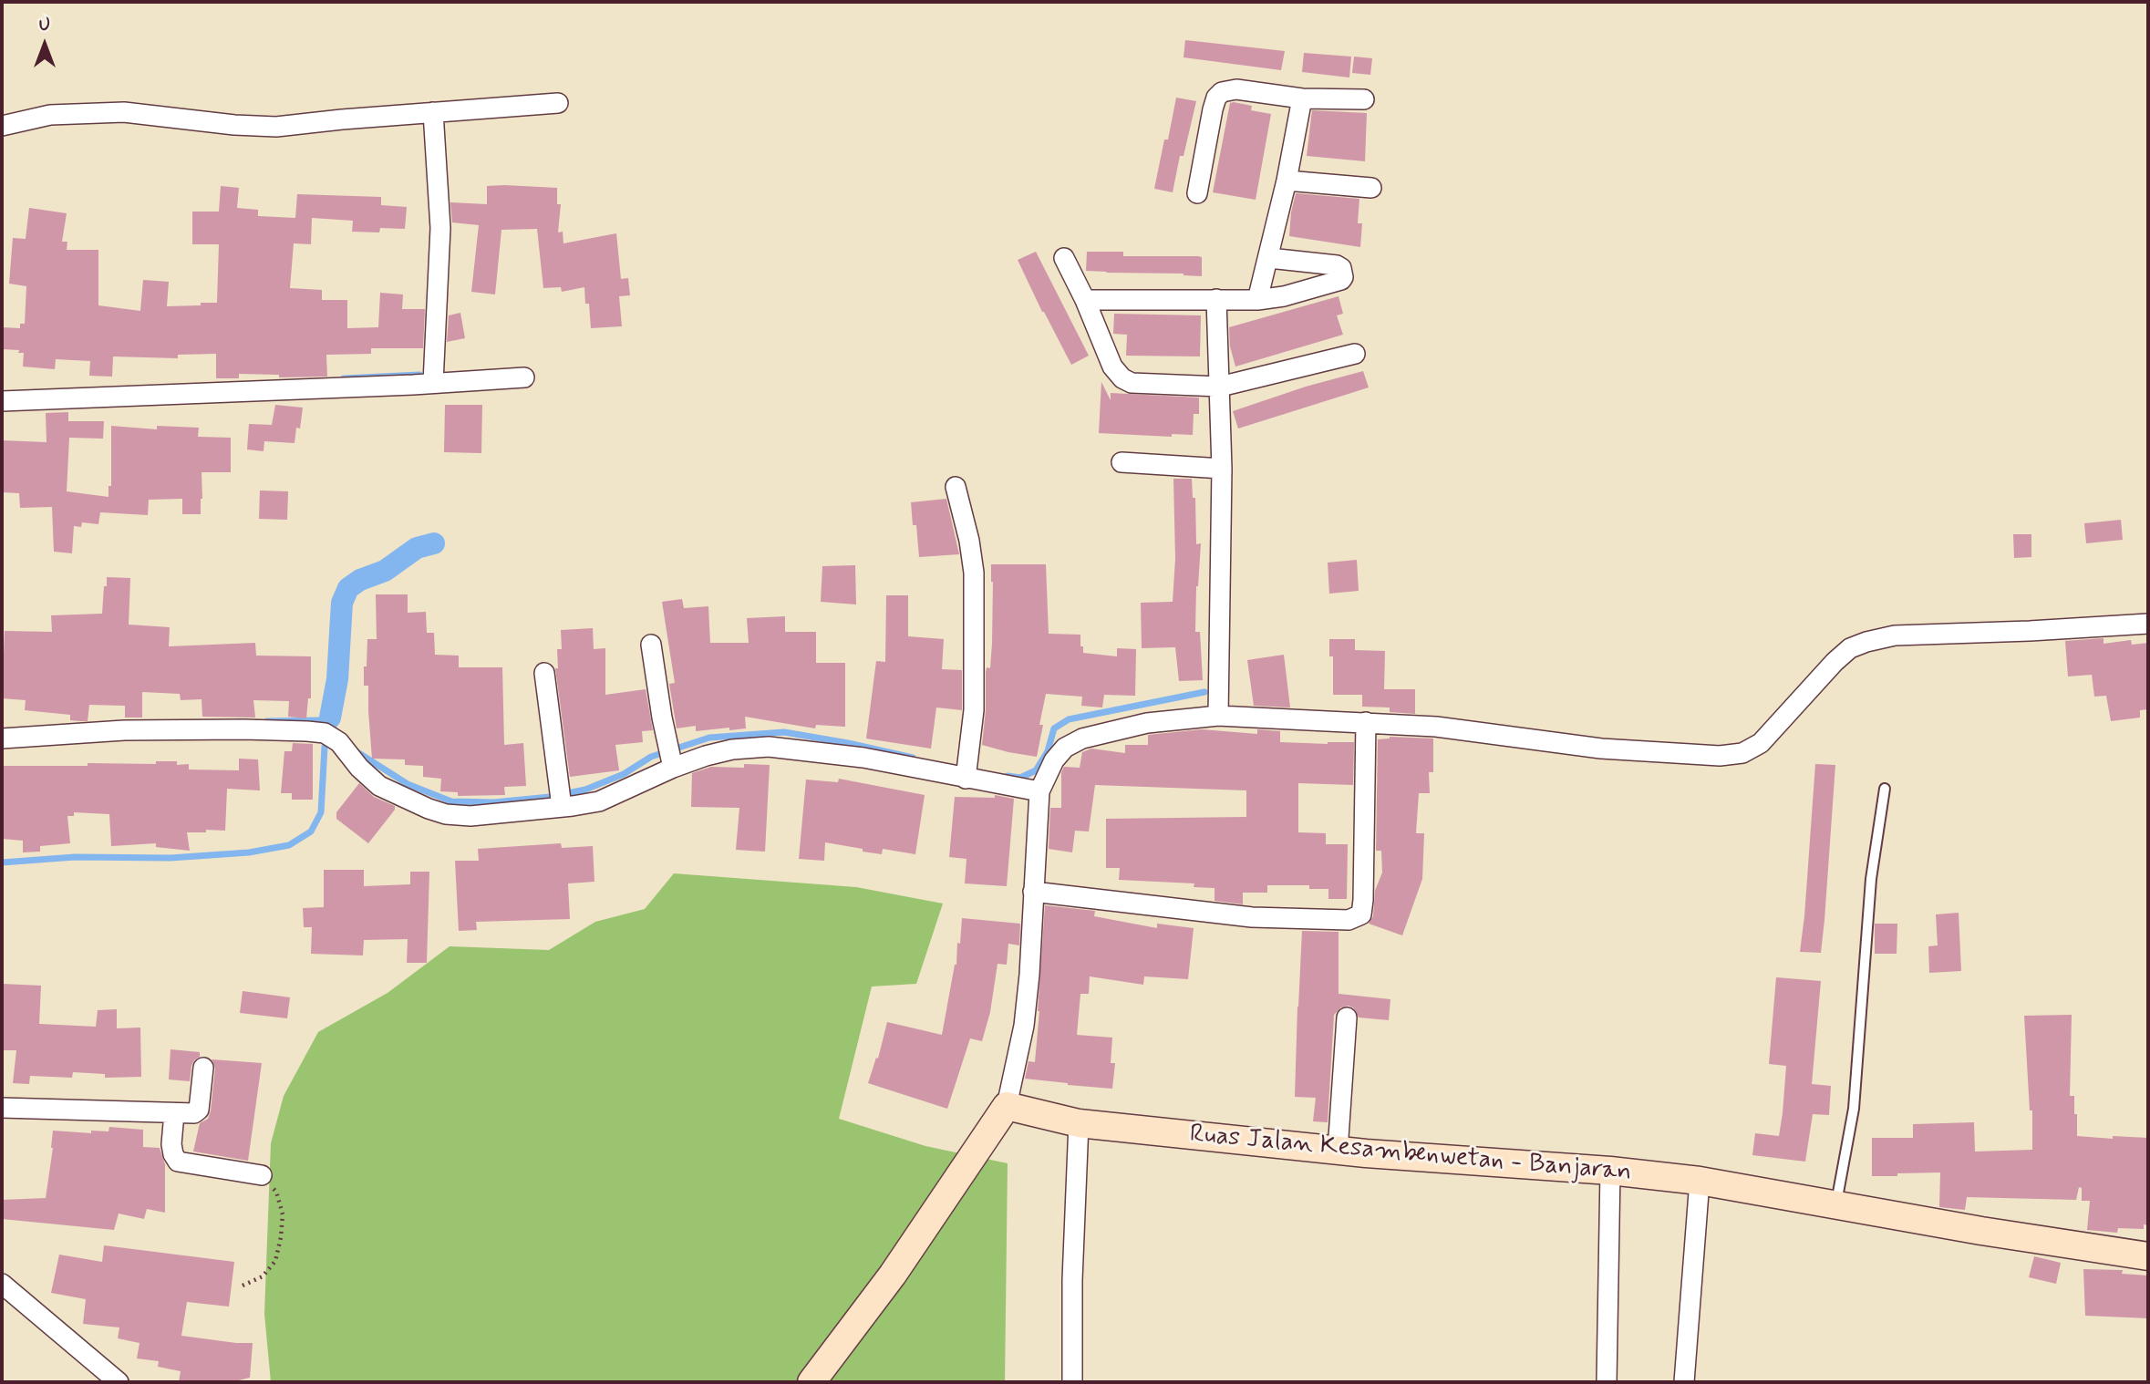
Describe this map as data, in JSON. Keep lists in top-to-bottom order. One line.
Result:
{"streets":{"main road":["Ruas Jalan Kesambenwetan - Banjaran"]},"north":"top"}
